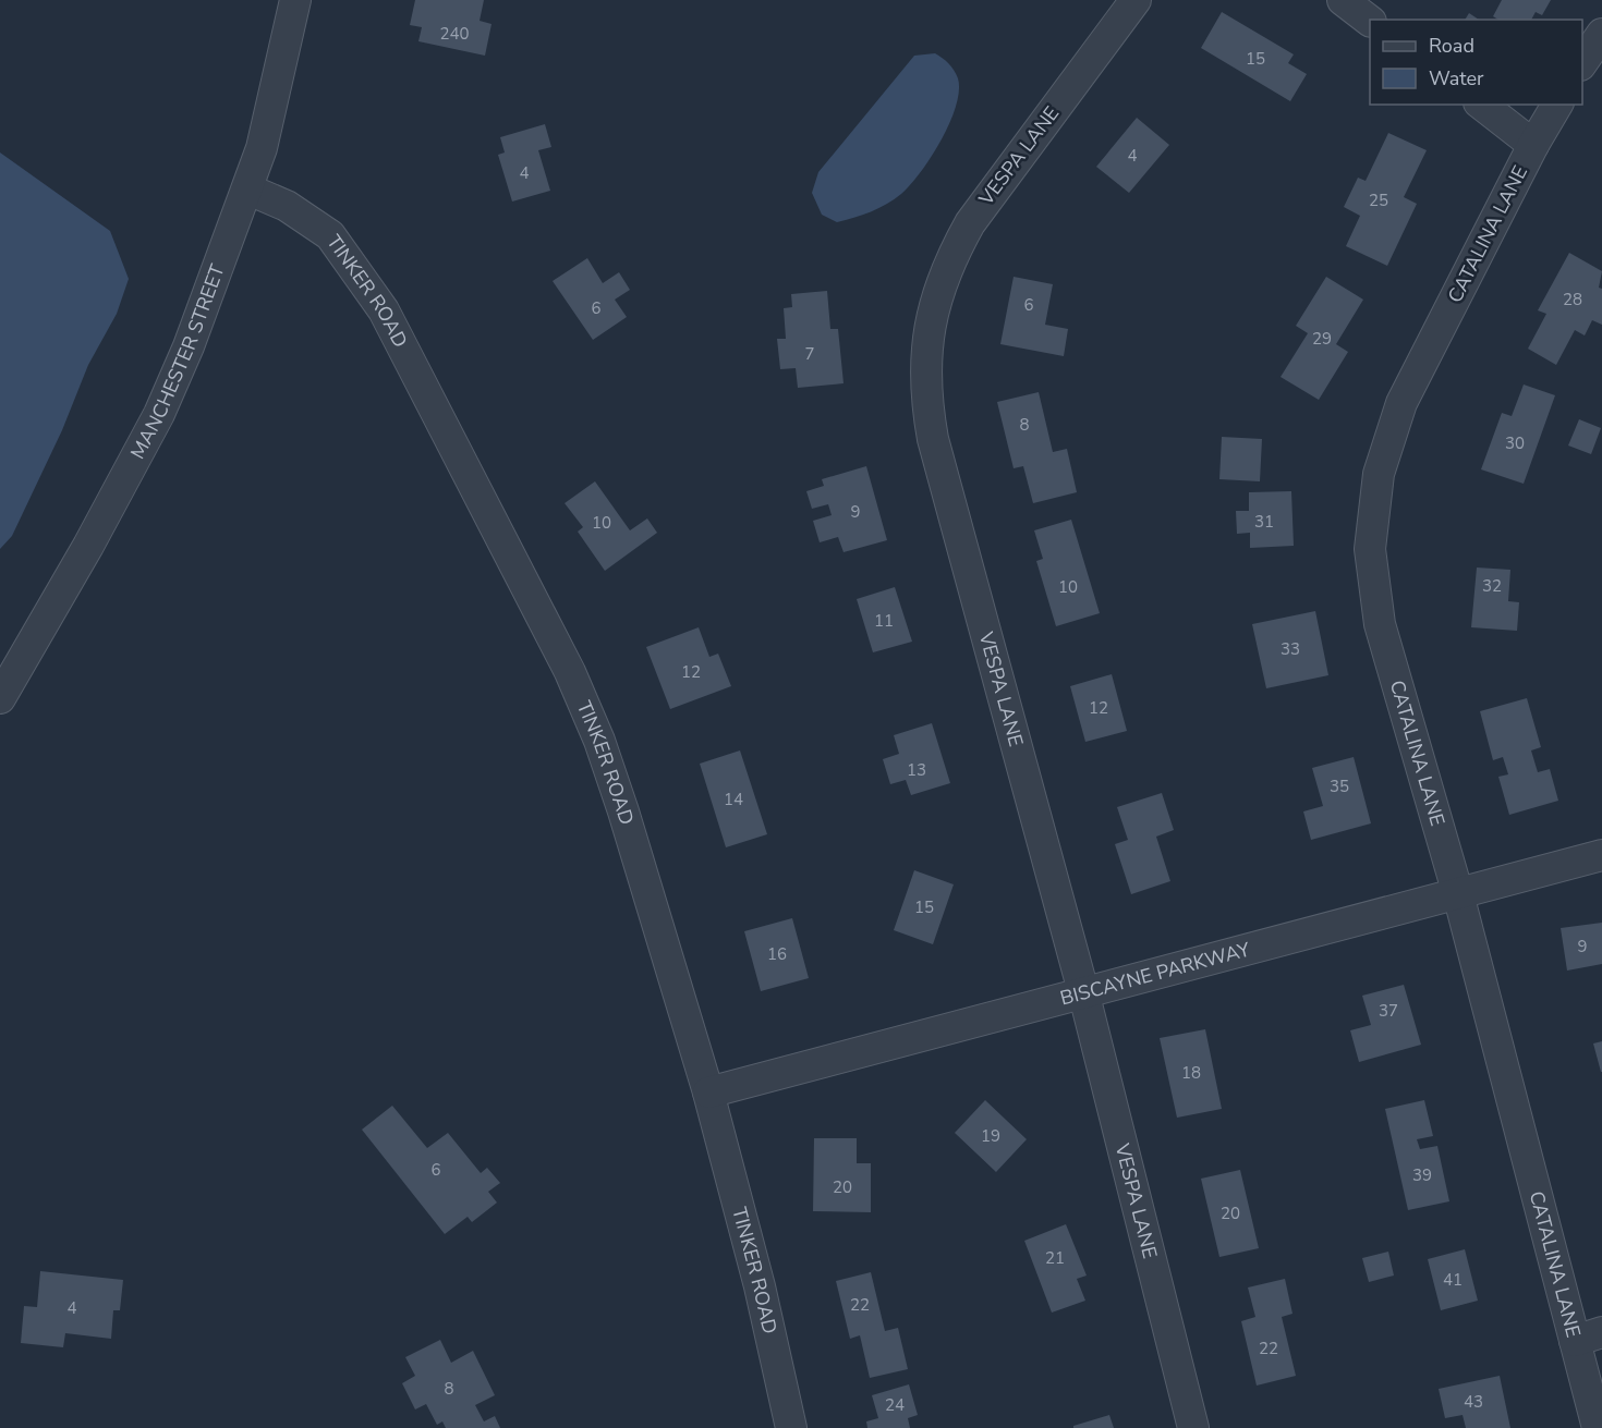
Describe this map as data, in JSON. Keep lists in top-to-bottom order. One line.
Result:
{"streets":{"street":["VESPA LANE","CATALINA LANE","TINKER ROAD","MANCHESTER STREET","BISCAYNE PARKWAY"]},"crossings":[["VESPA LANE","BISCAYNE PARKWAY"],["CATALINA LANE","BISCAYNE PARKWAY"],["TINKER ROAD","MANCHESTER STREET"],["TINKER ROAD","BISCAYNE PARKWAY"]],"house_numbers":["240","15","4","4","25","28","6","6","29","7","8","30","9","31","10","32","10","11","33","12","12","13","35","14","15","9","16","37","18","19","6","39","20","20","21","41","22","4","22","8","43","24"],"legend":["Road","Water"]}
